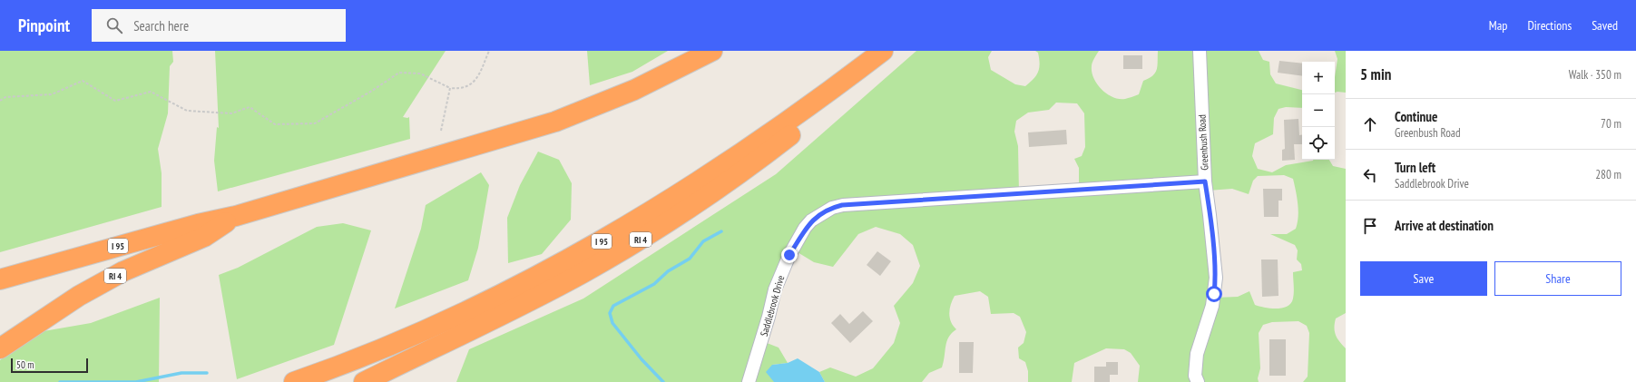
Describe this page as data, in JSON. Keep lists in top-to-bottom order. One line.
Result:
{"streets":{"highway":["RI 4","I 95"],"street":["Greenbush Road","Saddlebrook Drive"]},"crossings":[["Greenbush Road","Saddlebrook Drive"],["RI 4","I 95"]],"scale_bar":"50 m","page":{"header":"Pinpoint","search":"Search here","nav":["Map","Directions","Saved"],"heading":["5 min","Walk · 350 m"],"map_buttons":["+","−"],"list":[["Continue","Greenbush Road","70 m"],["Turn left","Saddlebrook Drive","280 m"],"Arrive at destination"],"buttons":["Save","Share"],"scale":"50 m"}}
